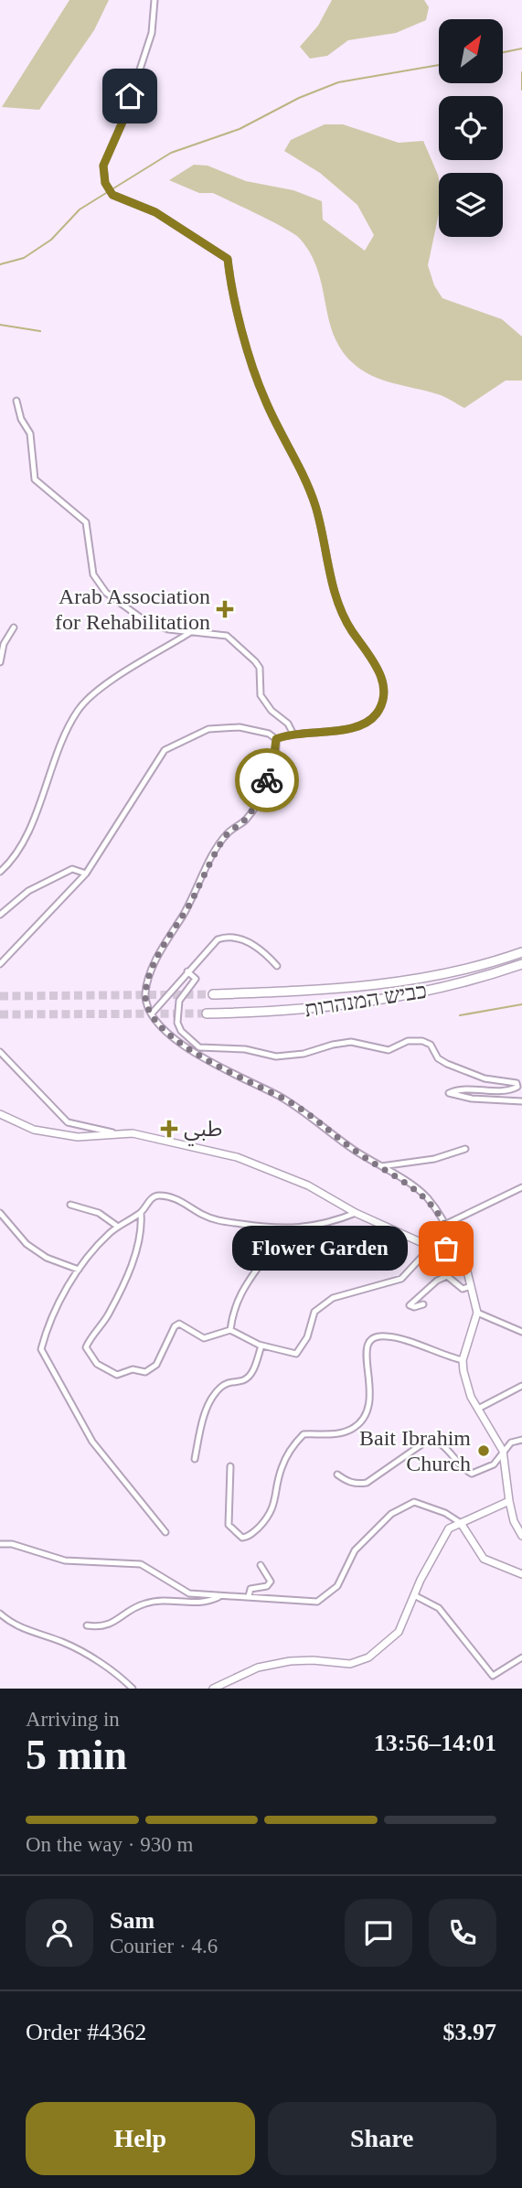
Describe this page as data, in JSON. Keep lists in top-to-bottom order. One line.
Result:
{"streets":{"highway":["כביש המנהרות"]},"places":{"health":["Arab Association for Rehabilitation","طبي"],"other":["Flower Garden","Bait Ibrahim Church"]},"north":"top right","page":{"bubble":"Flower Garden","heading":["5 min","Arriving in","13:56–14:01"],"panel":["Sam","Courier · 4.6","Order #4362","$3.97"],"bar":"On the way · 930 m","buttons":["Help","Share"]}}
